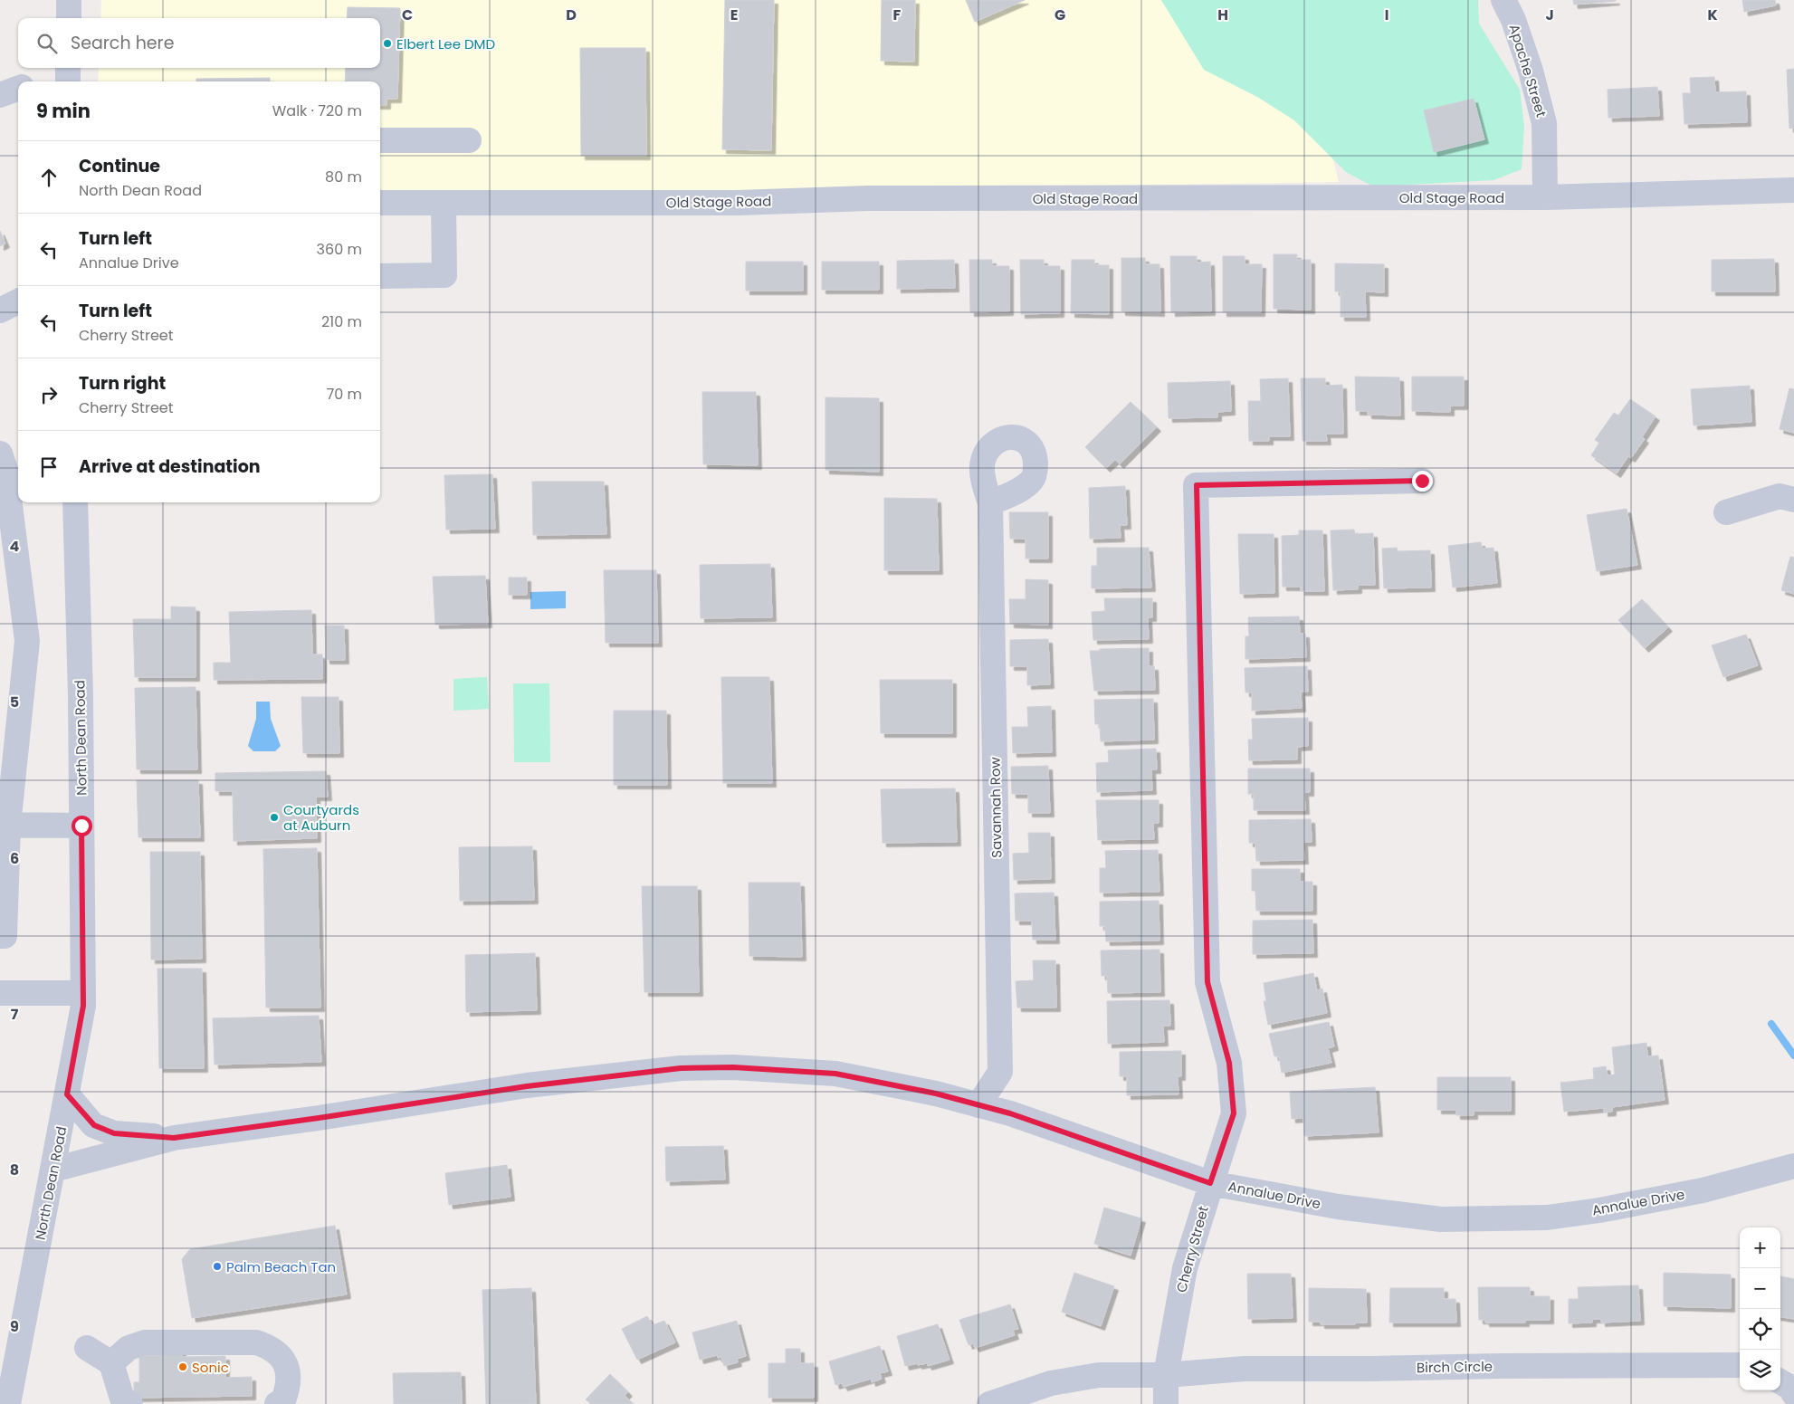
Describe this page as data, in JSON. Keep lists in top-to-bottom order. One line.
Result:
{"streets":{"street":["Apache Street","Old Stage Road","North Dean Road","Savannah Row","Annalue Drive","Cherry Street","Birch Circle"]},"crossings":[["Apache Street","Old Stage Road"],["North Dean Road","Annalue Drive"],["Savannah Row","Annalue Drive"],["Annalue Drive","Cherry Street"],["Cherry Street","Birch Circle"]],"places":["Elbert Lee DMD","Courtyards at Auburn","Palm Beach Tan","Sonic"],"page":{"search":"Search here","heading":["9 min","Walk · 720 m"],"list":[["Continue","North Dean Road","80 m"],["Turn left","Annalue Drive","360 m"],["Turn left","Cherry Street","210 m"],["Turn right","Cherry Street","70 m"],"Arrive at destination"],"map_buttons":["+","−"]},"grid":{"columns":["C","D","E","F","G","H","I","J","K"],"rows":["4","5","6","7","8","9"]}}
